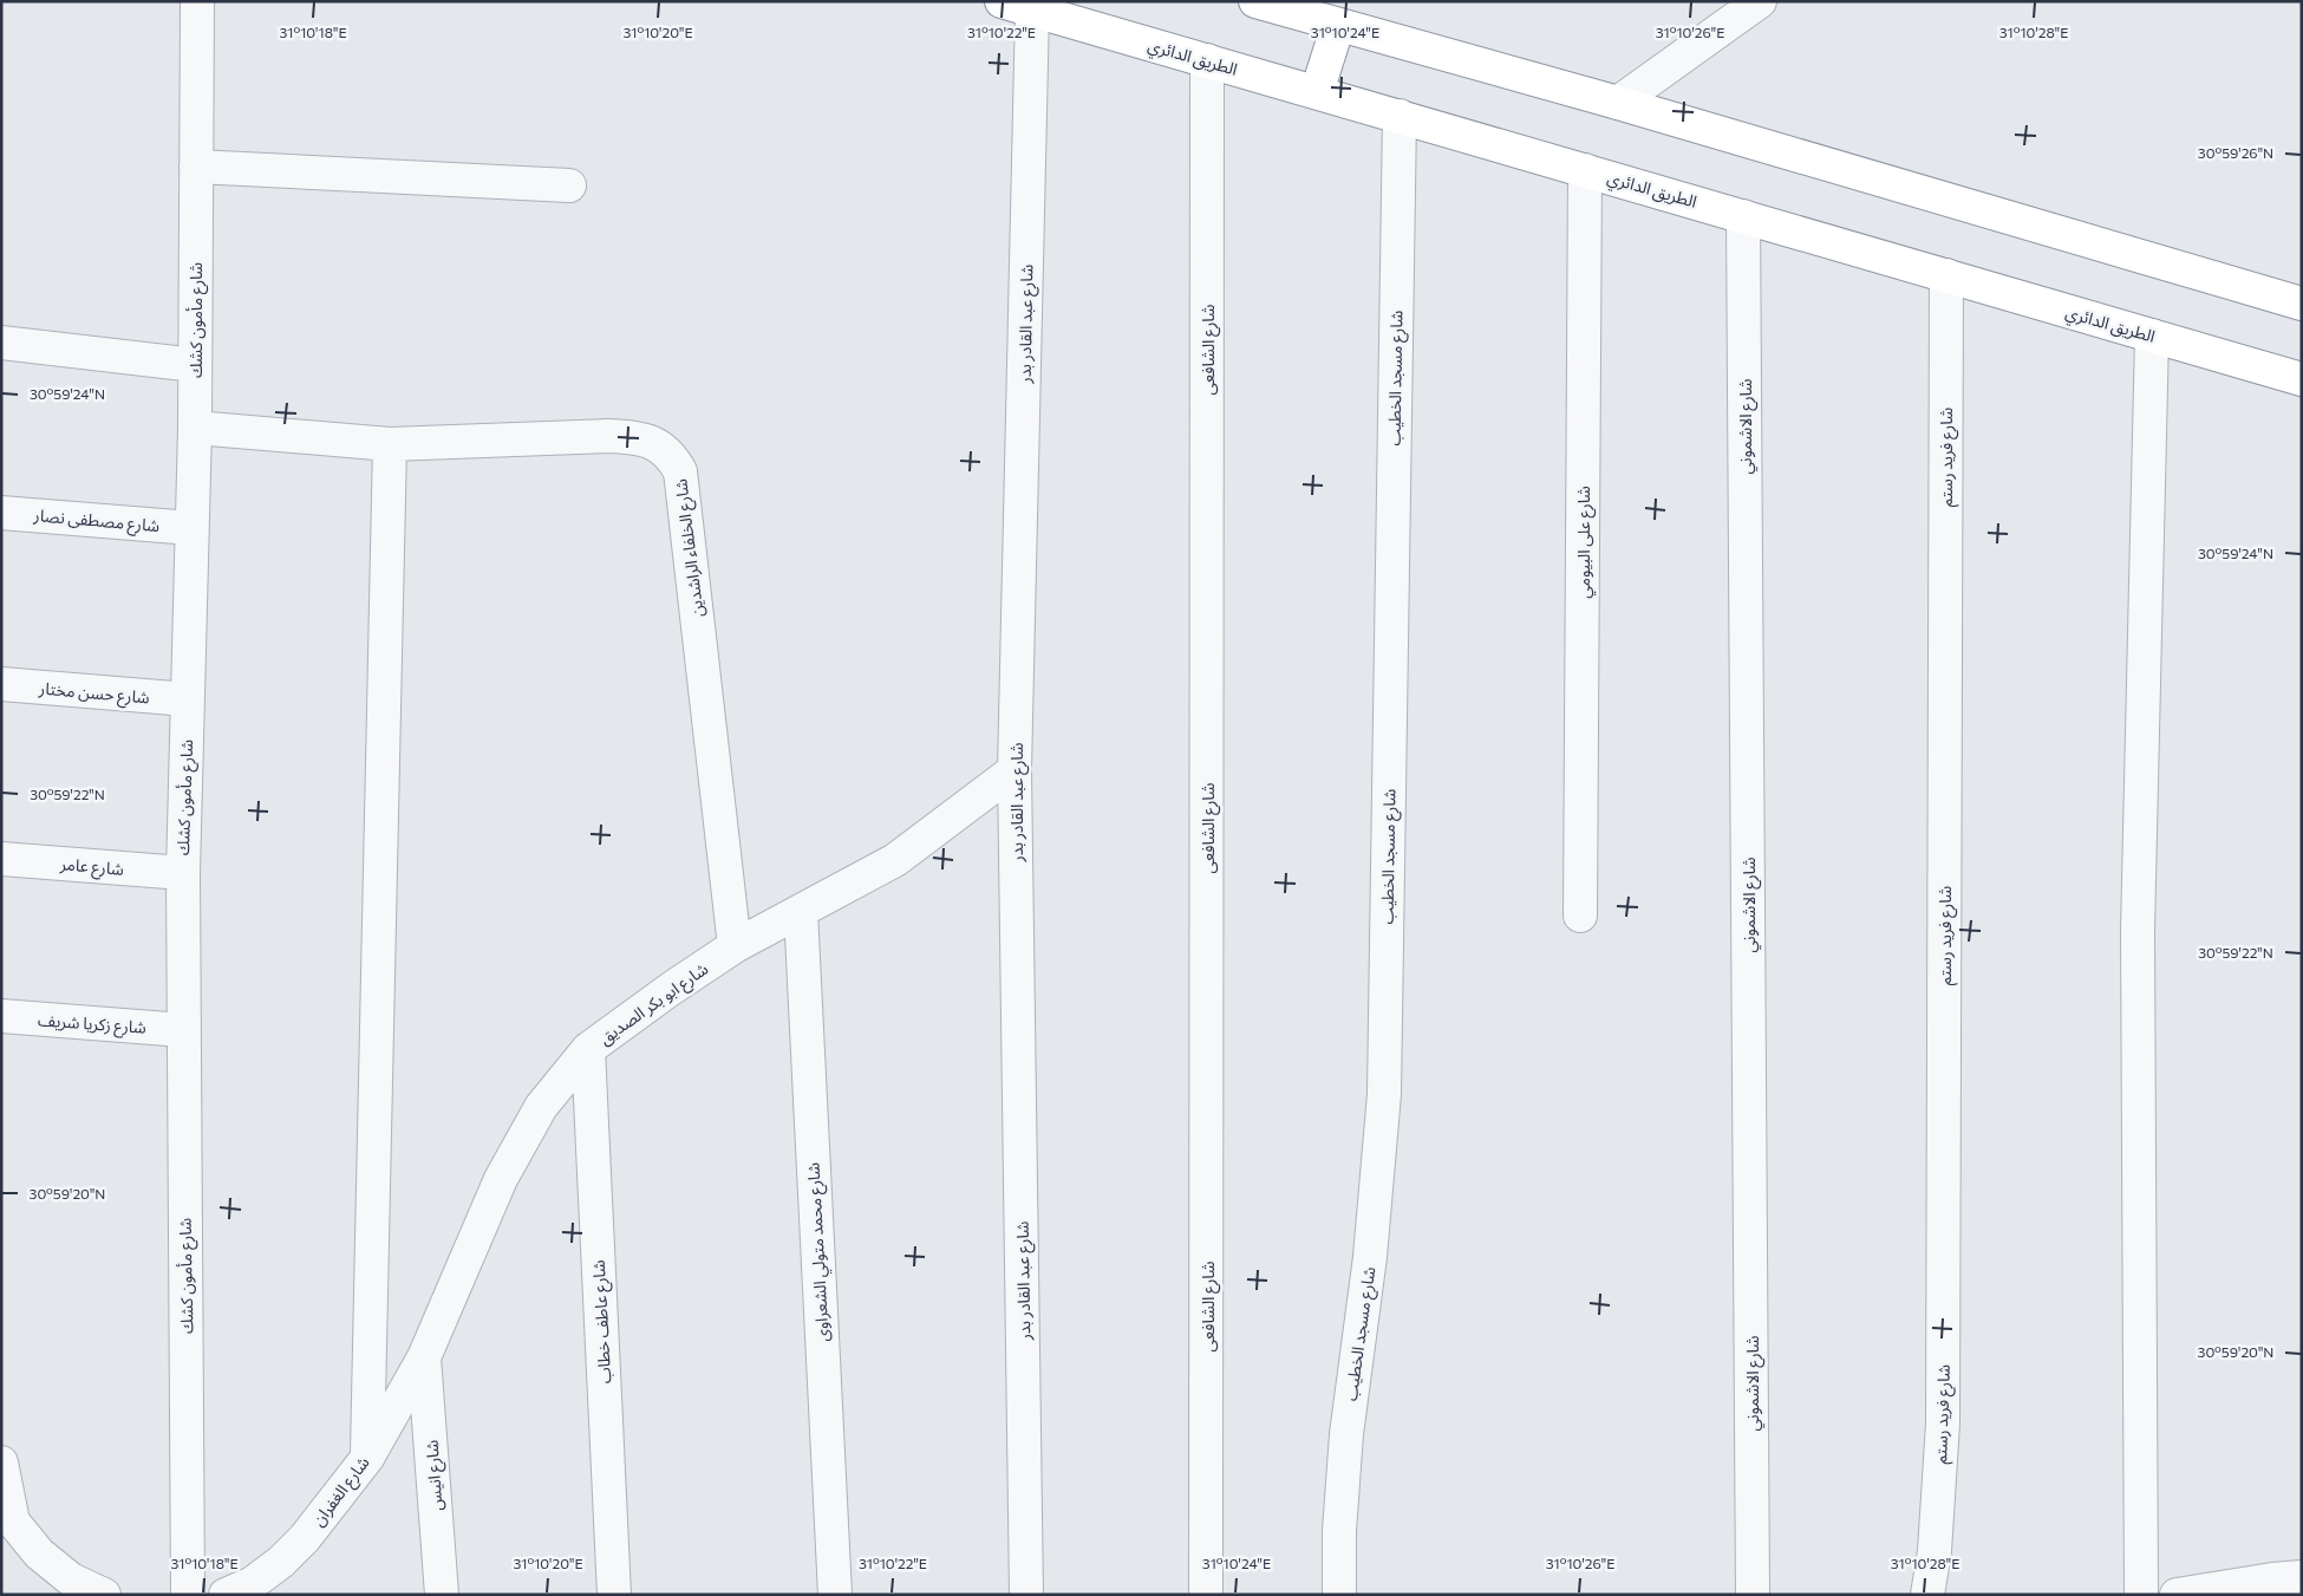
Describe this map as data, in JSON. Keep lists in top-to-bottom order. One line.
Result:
{"streets":{"highway":["الطريق الدائري"],"street":["شارع مأمون كشك","شارع عبد القادر بدر","شارع الشافعى","شارع مسجد الخطيب","شارع الاشموني","شارع فريد رستم","شارع مصطفى نصار","شارع على البيومي","شارع الخلفاء الراشدين","شارع حسن مختار","شارع عامر","شارع ابو بكر الصديق","شارع زكريا شريف","شارع محمد متولي الشعراوى","شارع عاطف خطاب","شارع انيس","شارع الغفران"]},"crossings":[["الطريق الدائري","شارع عبد القادر بدر"],["الطريق الدائري","شارع الشافعى"],["الطريق الدائري","شارع مسجد الخطيب"],["الطريق الدائري","شارع الاشموني"],["الطريق الدائري","شارع فريد رستم"],["الطريق الدائري","شارع على البيومي"],["شارع مأمون كشك","شارع مصطفى نصار"],["شارع مأمون كشك","شارع الخلفاء الراشدين"],["شارع مأمون كشك","شارع حسن مختار"],["شارع مأمون كشك","شارع عامر"],["شارع مأمون كشك","شارع زكريا شريف"],["شارع عبد القادر بدر","شارع ابو بكر الصديق"],["شارع الخلفاء الراشدين","شارع ابو بكر الصديق"],["شارع ابو بكر الصديق","شارع محمد متولي الشعراوى"],["شارع ابو بكر الصديق","شارع عاطف خطاب"],["شارع ابو بكر الصديق","شارع انيس"],["شارع ابو بكر الصديق","شارع الغفران"],["شارع انيس","شارع الغفران"]],"coordinates":["31°10'18\"E","31°10'20\"E","31°10'22\"E","31°10'24\"E","31°10'26\"E","31°10'28\"E","30°59'26\"N","30°59'24\"N","30°59'22\"N","30°59'20\"N"]}
